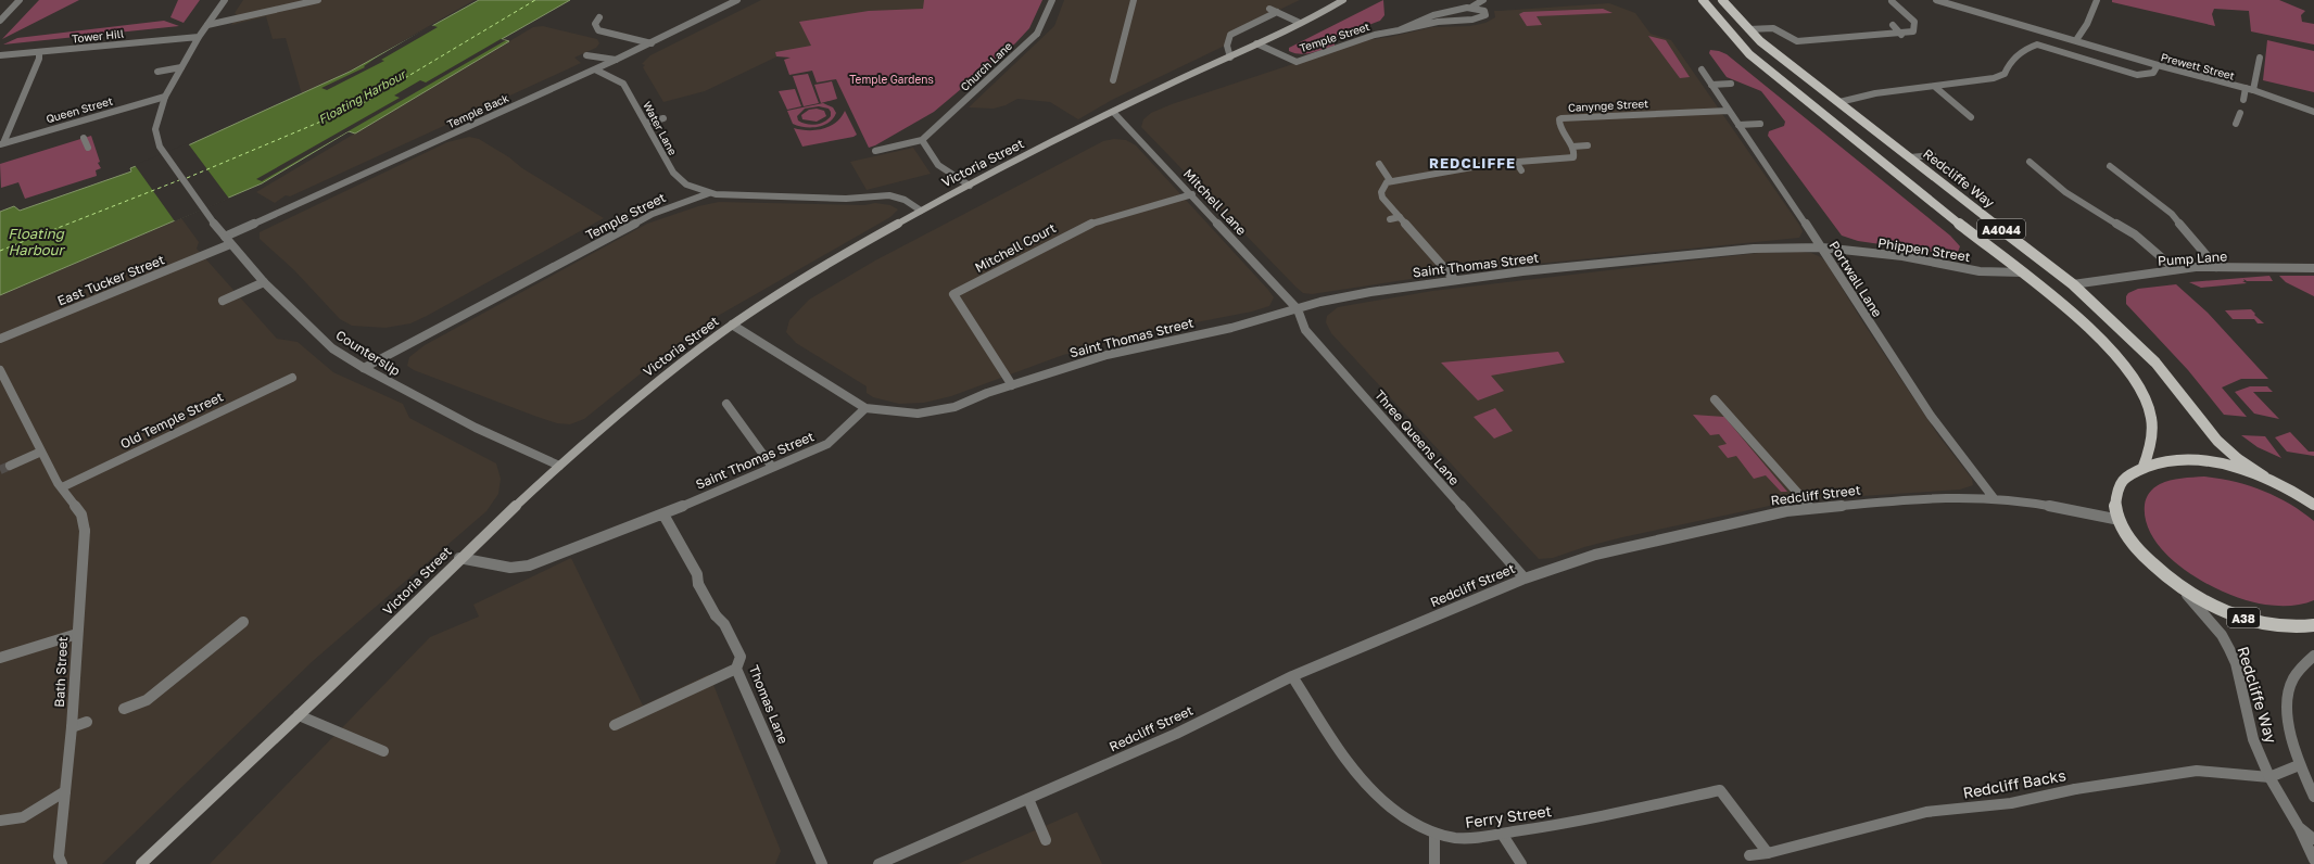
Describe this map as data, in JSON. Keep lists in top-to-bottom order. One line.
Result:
{"streets":{"main road":["Victoria Street","Redcliffe Way","A4044","A38"],"street":["Tower Hill","Temple Street","Church Lane","Prewett Street","Canynge Street","Queen Street","Temple Back","Water Lane","Mitchell Lane","Mitchell Court","Phippen Street","Pump Lane","Saint Thomas Street","Portwall Lane","East Tucker Street","Counterslip","Old Temple Street","Three Queens Lane","Redcliff Street","Bath Street","Thomas Lane","Redcliff Backs","Ferry Street"]},"crossings":[["Tower Hill","Counterslip"],["Temple Street","Water Lane"],["Temple Street","Victoria Street"],["Temple Street","Counterslip"],["Canynge Street","Portwall Lane"],["Queen Street","Counterslip"],["Temple Back","Water Lane"],["Temple Back","Counterslip"],["Victoria Street","Mitchell Lane"],["Victoria Street","Saint Thomas Street"],["Victoria Street","Counterslip"],["Redcliffe Way","Pump Lane"],["Redcliffe Way","A38"],["Redcliffe Way","Redcliff Backs"],["Mitchell Lane","Mitchell Court"],["Mitchell Lane","Saint Thomas Street"],["Mitchell Lane","Three Queens Lane"],["A4044","Phippen Street"],["A4044","A38"],["Mitchell Court","Saint Thomas Street"],["Phippen Street","Saint Thomas Street"],["Phippen Street","Portwall Lane"],["Saint Thomas Street","Portwall Lane"],["Saint Thomas Street","Three Queens Lane"],["Saint Thomas Street","Thomas Lane"],["Portwall Lane","Redcliff Street"],["East Tucker Street","Counterslip"],["Old Temple Street","Bath Street"],["Three Queens Lane","Redcliff Street"],["Redcliff Street","A38"],["Redcliff Street","Ferry Street"],["Redcliff Backs","Ferry Street"]],"districts":["REDCLIFFE"],"water":["Floating Harbour"],"parks":["Temple Gardens"]}
